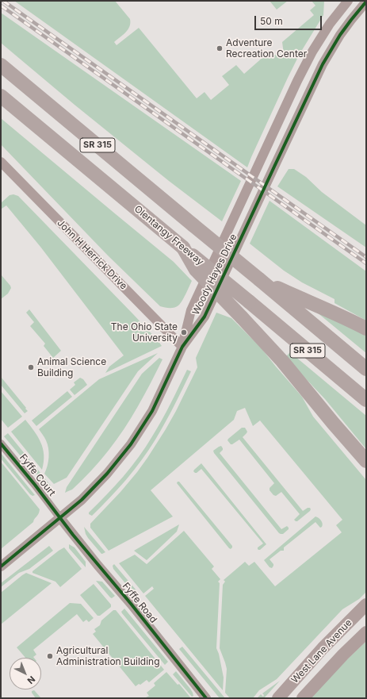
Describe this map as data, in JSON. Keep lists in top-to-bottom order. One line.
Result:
{"streets":{"highway":["SR 315","Olentangy Freeway"],"main road":["West Lane Avenue"],"street":["John H Herrick Drive","Woody Hayes Drive","Fyffe Court","Fyffe Road"]},"crossings":[["John H Herrick Drive","Woody Hayes Drive"],["Woody Hayes Drive","Fyffe Court"],["Woody Hayes Drive","Fyffe Road"],["Fyffe Court","Fyffe Road"]],"places":["Adventure Recreation Center","The Ohio State University","Animal Science Building","Agricultural Administration Building"],"scale_bar":"50 m","north":"bottom right"}
